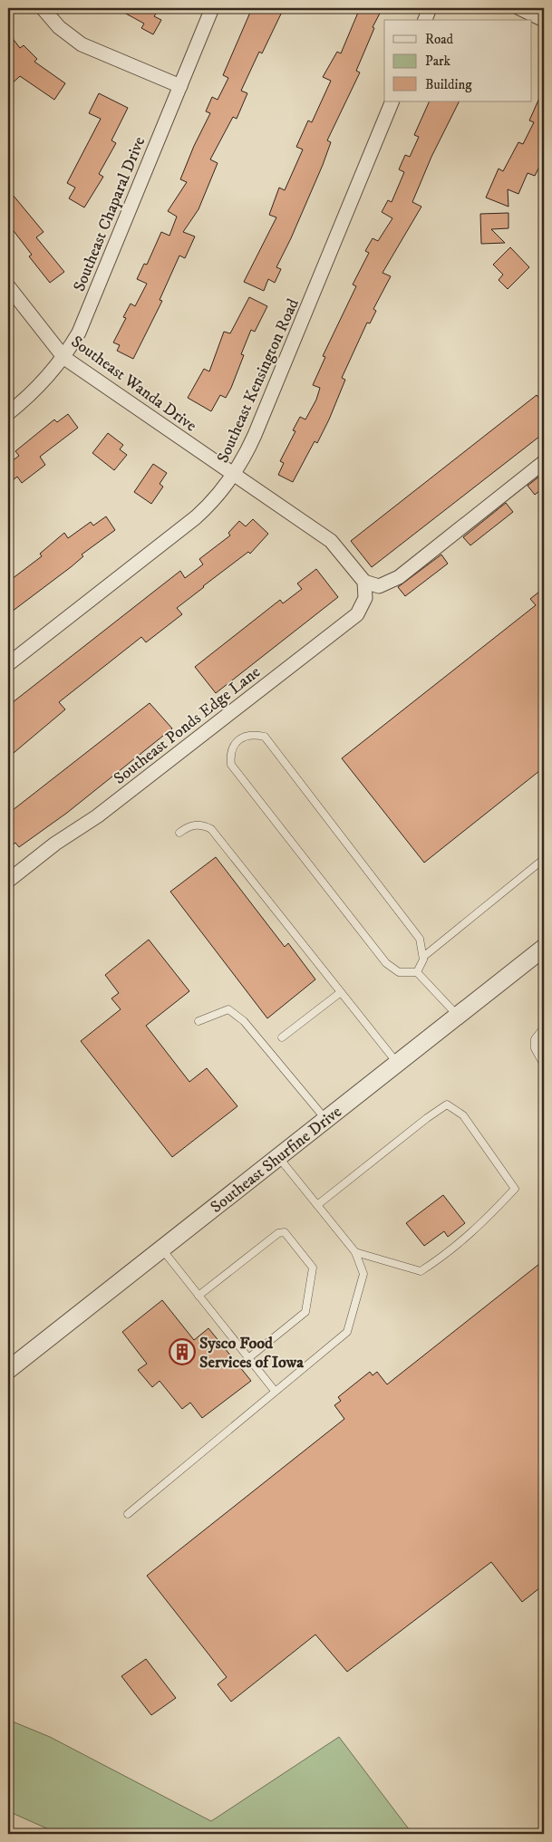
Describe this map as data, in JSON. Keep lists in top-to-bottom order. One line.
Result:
{"streets":{"street":["Southeast Chaparal Drive","Southeast Kensington Road","Southeast Wanda Drive","Southeast Ponds Edge Lane","Southeast Shurfine Drive"]},"crossings":[["Southeast Chaparal Drive","Southeast Wanda Drive"],["Southeast Kensington Road","Southeast Wanda Drive"]],"places":{"building":["Sysco Food Services of Iowa"]},"legend":["Road","Park","Building"]}
